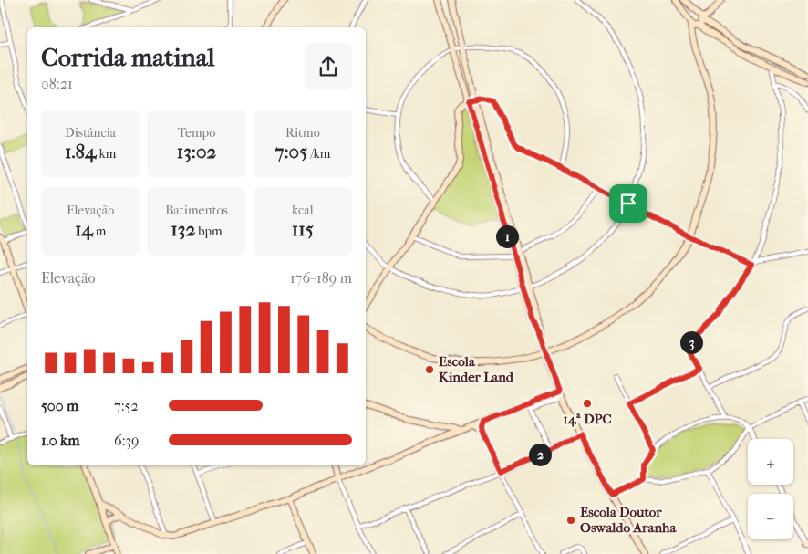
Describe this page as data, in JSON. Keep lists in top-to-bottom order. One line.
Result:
{"places":["Escola Kinder Land","14ª DPC","Escola Doutor Oswaldo Aranha"],"page":{"heading":["Corrida matinal","08:21"],"stats":[["Distância","1.84 km"],["Tempo","13:02"],["Ritmo","7:05 /km"],["Elevação","14 m"],["Batimentos","132 bpm"],["kcal","115"]],"pins":["1","3","2"],"chart":["Elevação","176–189 m"],"list":[{"name":"500 m","note":"7:52"},{"name":"1.0 km","note":"6:39"}],"map_buttons":["+","−"]}}
